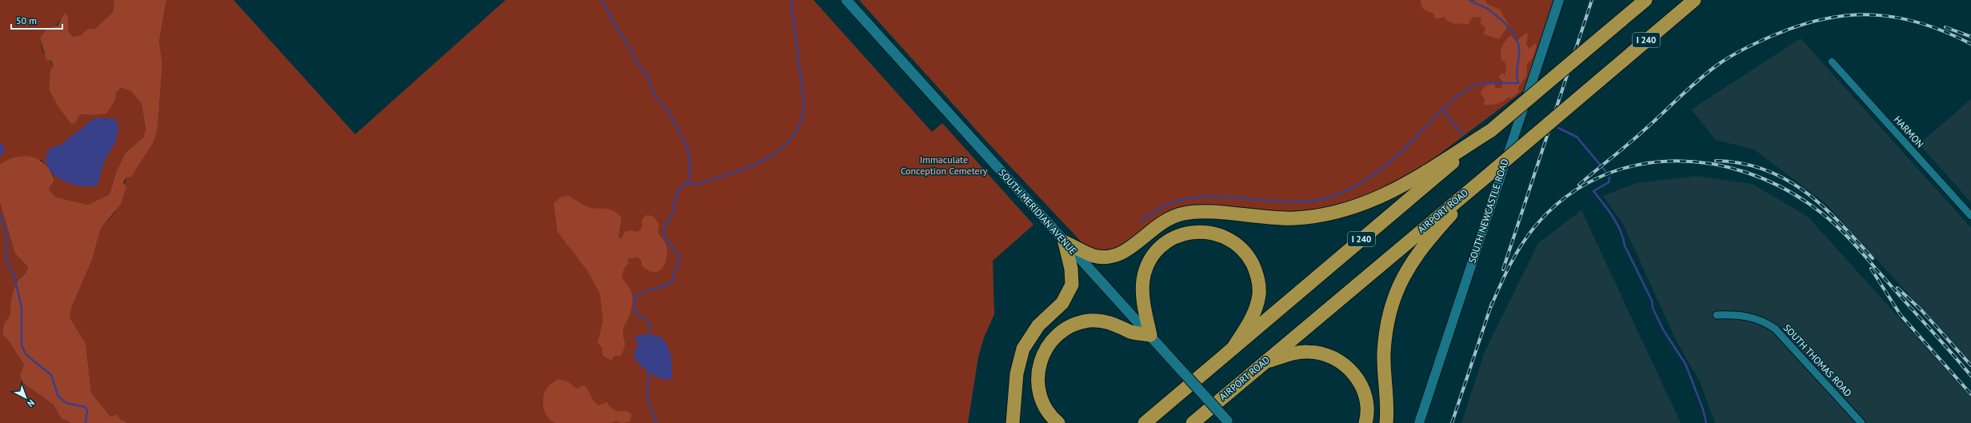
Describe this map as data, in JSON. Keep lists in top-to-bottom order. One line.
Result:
{"streets":{"highway":["I 240","AIRPORT ROAD"],"main road":["SOUTH MERIDIAN AVENUE"],"street":["HARMON","SOUTH NEWCASTLE ROAD","SOUTH THOMAS ROAD"]},"parks":["Immaculate Conception Cemetery"],"scale_bar":"50 m","north":"bottom right"}
